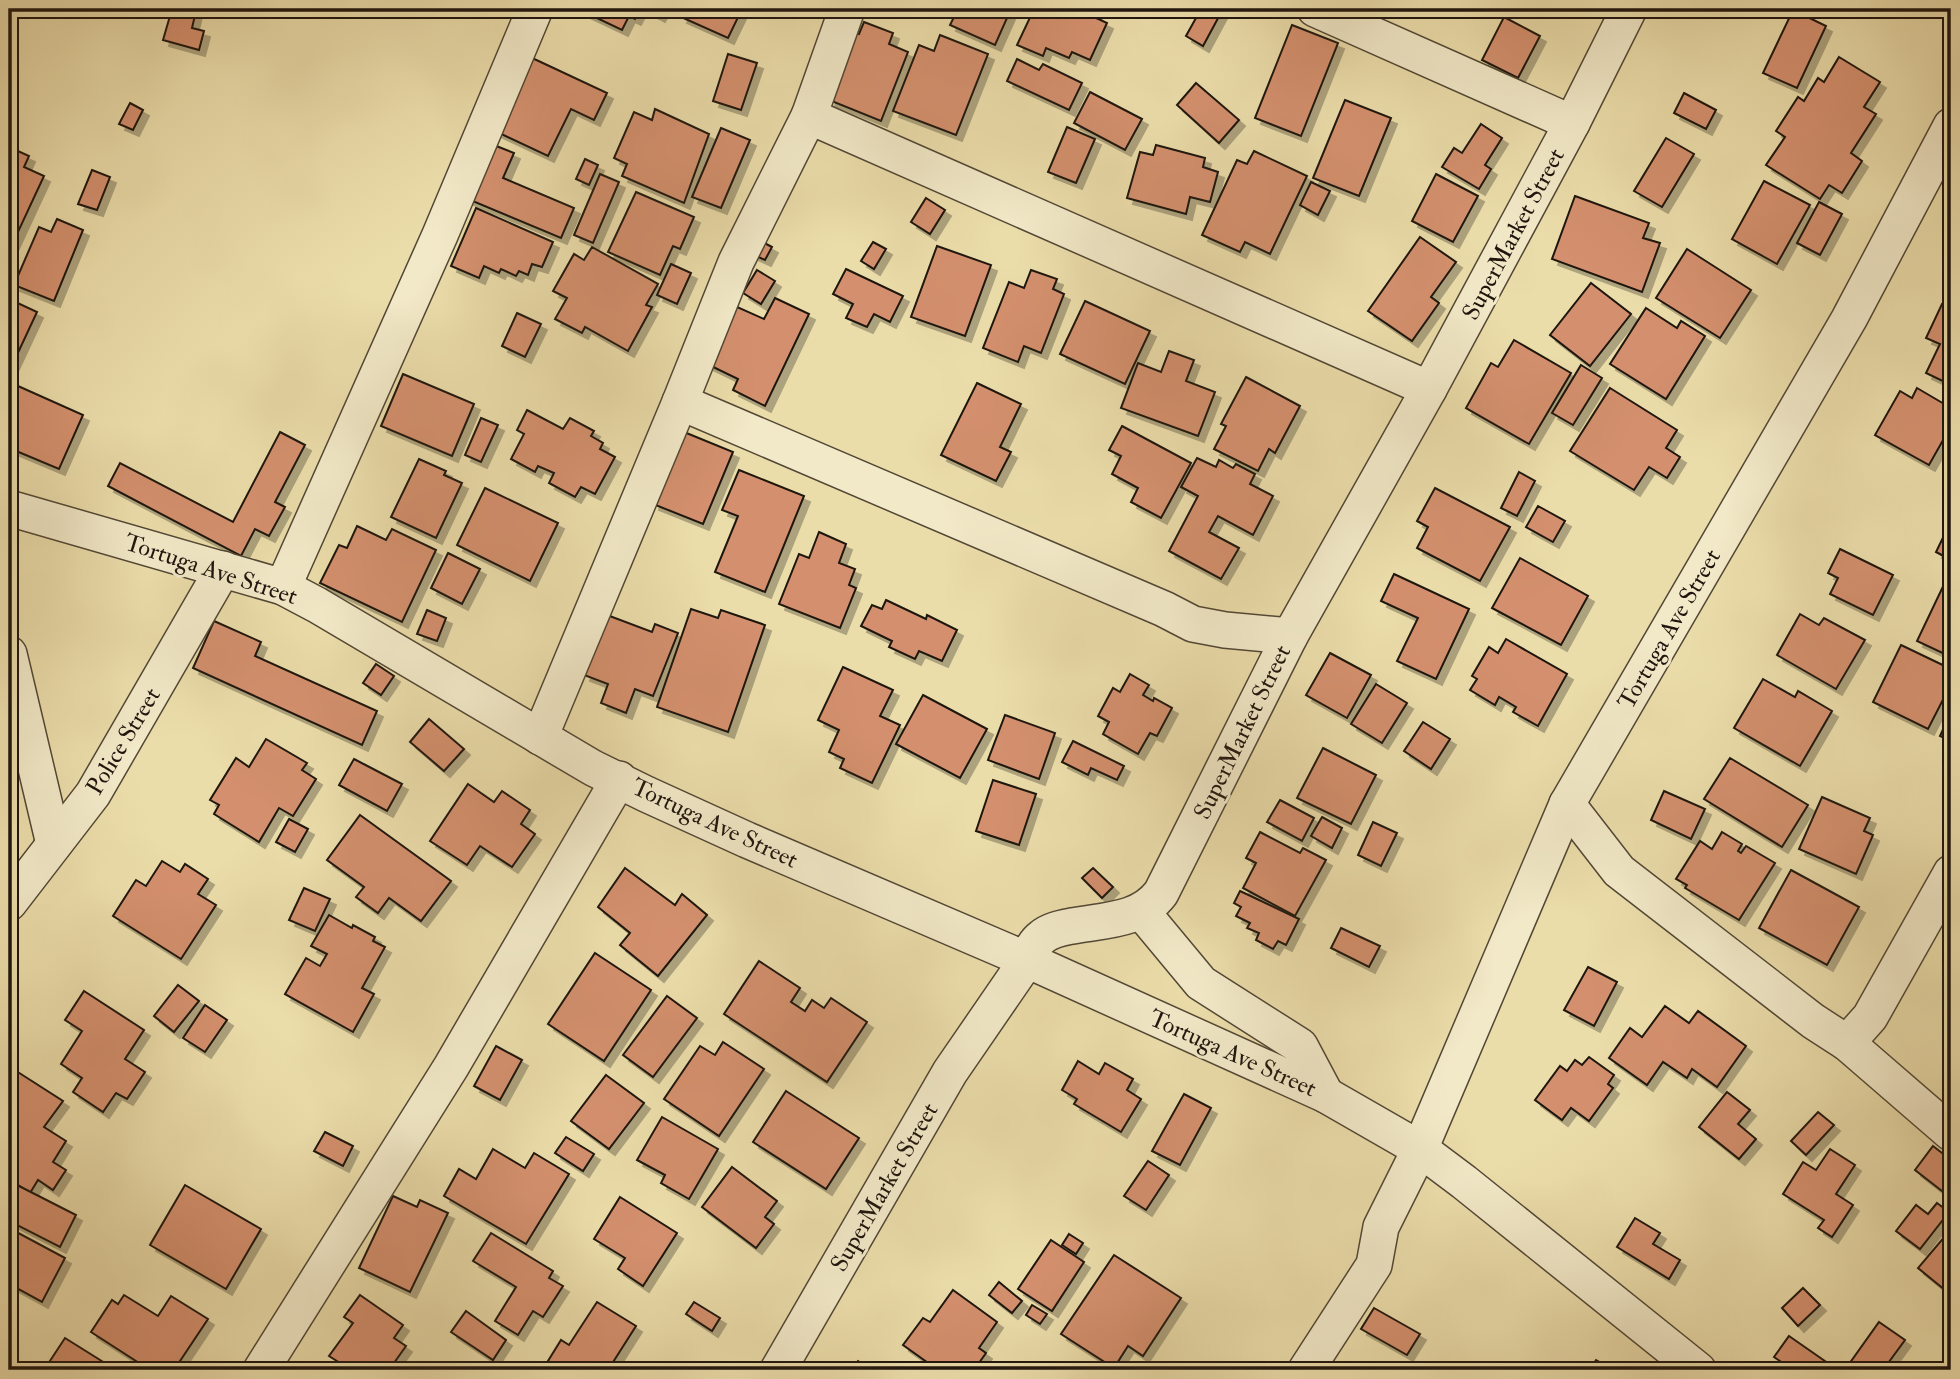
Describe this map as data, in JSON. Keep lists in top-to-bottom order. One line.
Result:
{"streets":{"street":["SuperMarket Street","Tortuga Ave Street","Police Street"]},"crossings":[["SuperMarket Street","Tortuga Ave Street"],["Tortuga Ave Street","Police Street"]]}
